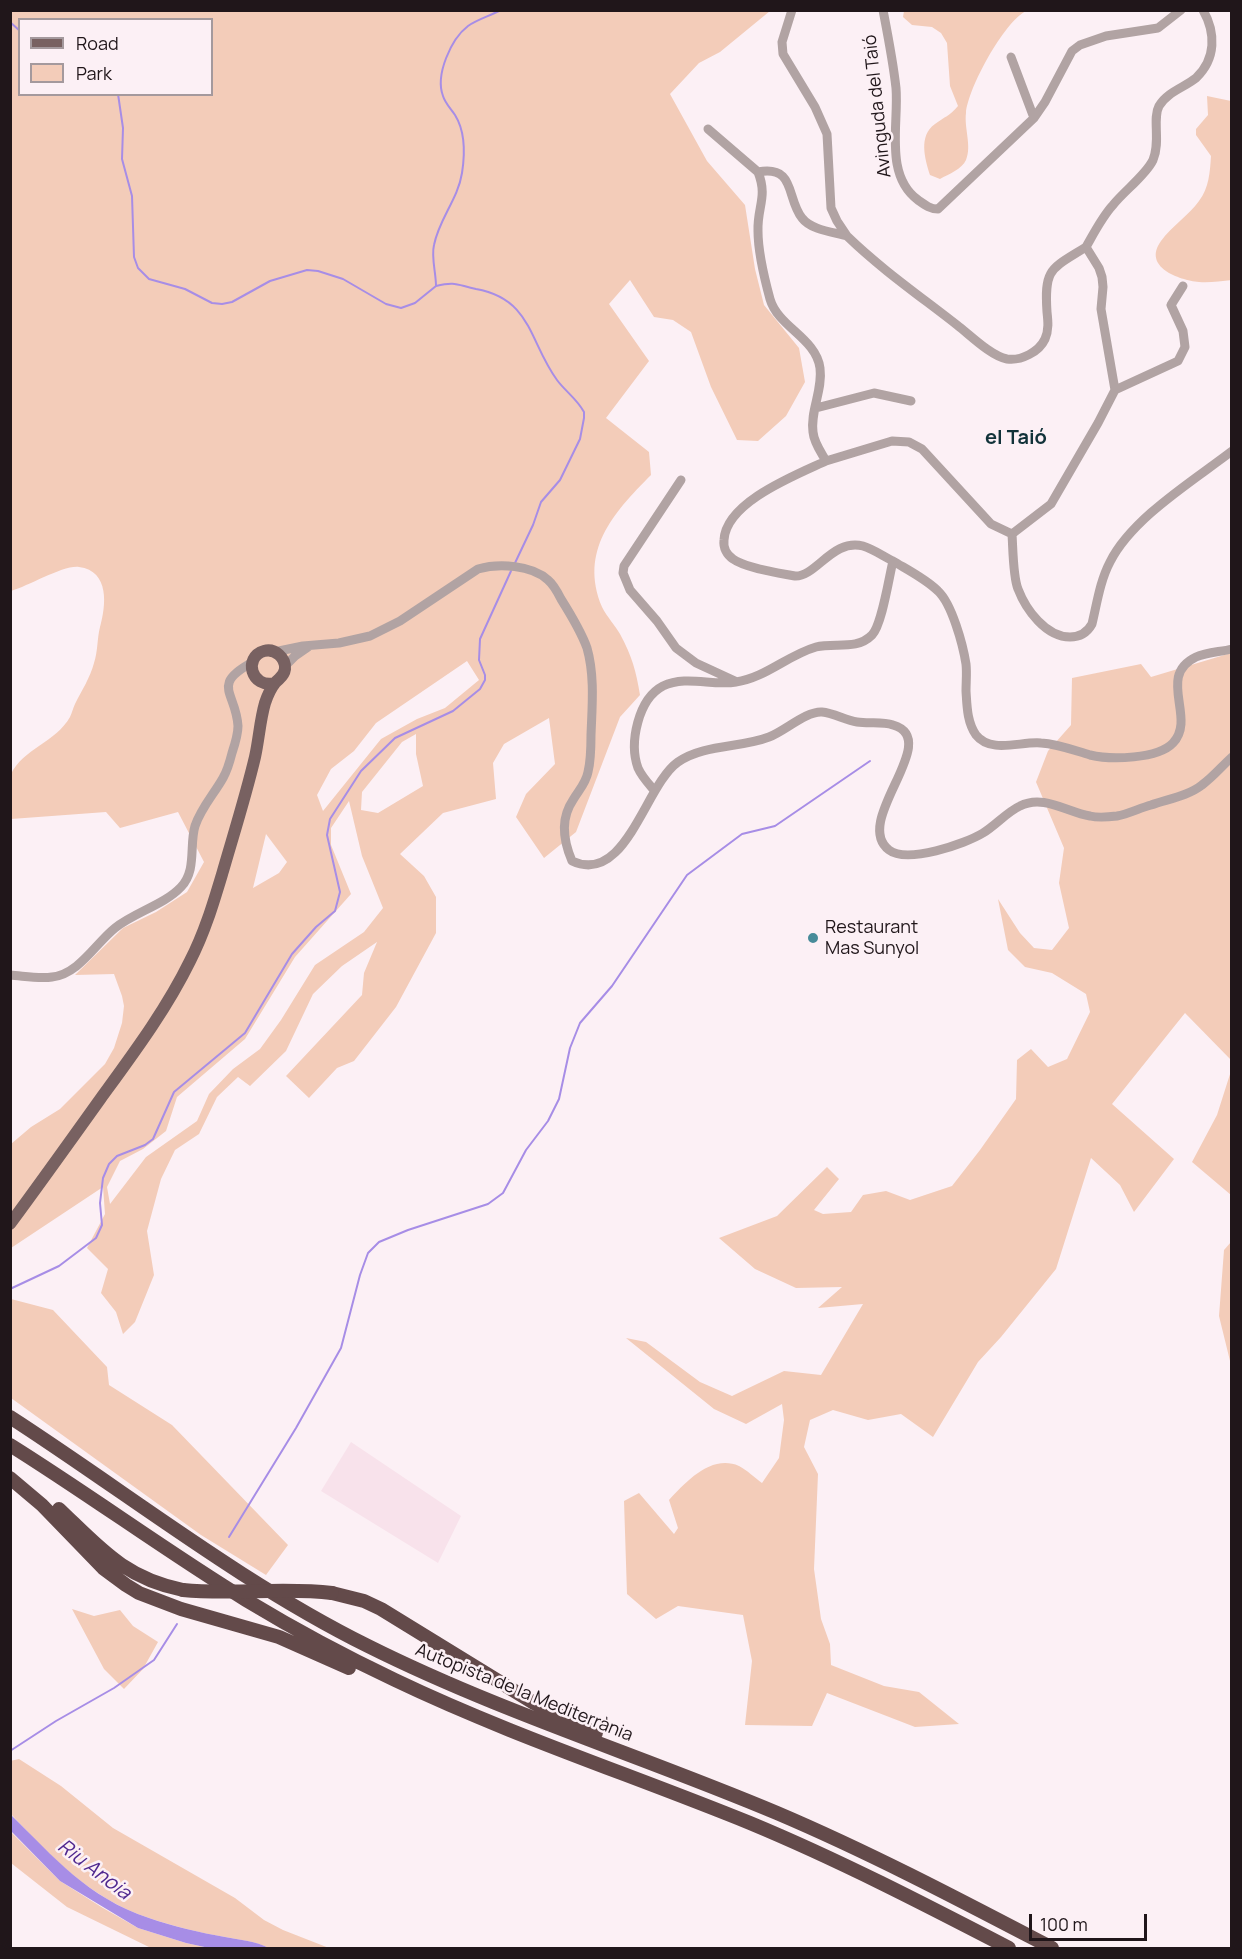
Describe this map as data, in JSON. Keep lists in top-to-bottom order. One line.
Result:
{"streets":{"highway":["Autopista de la Mediterrània"],"street":["Avinguda del Taió"]},"districts":["el Taió"],"water":["Riu Anoia"],"places":["Restaurant Mas Sunyol"],"legend":["Road","Park"],"scale_bar":"100 m"}
